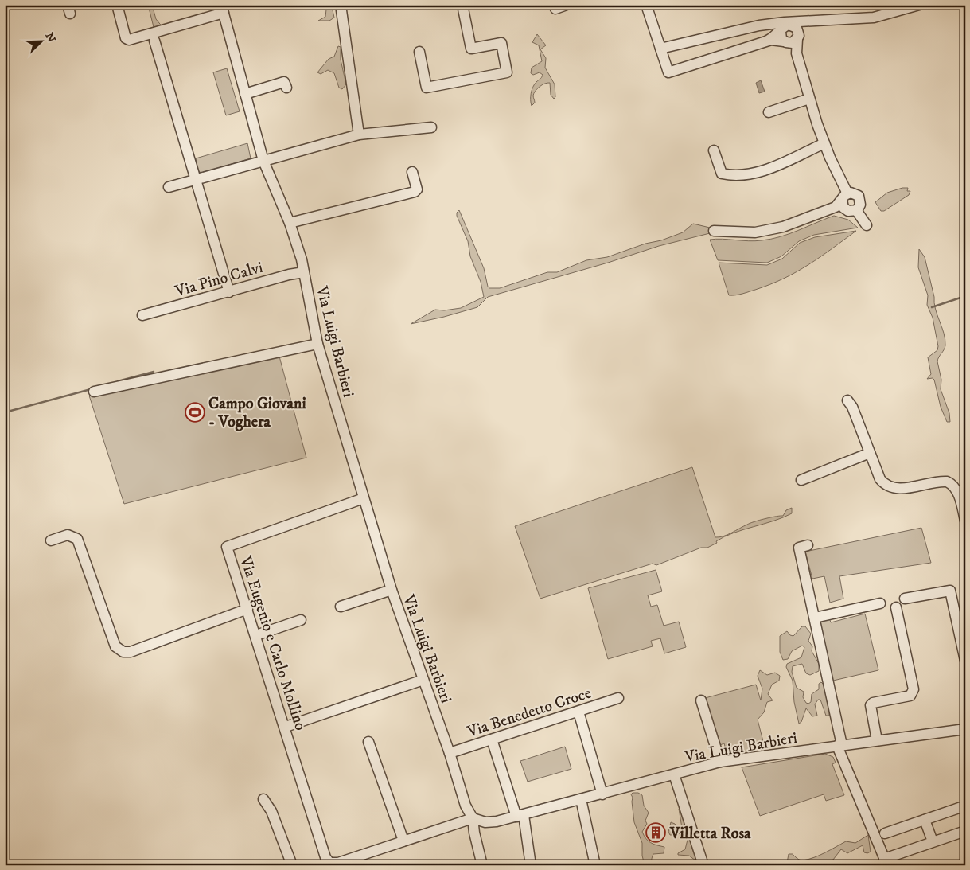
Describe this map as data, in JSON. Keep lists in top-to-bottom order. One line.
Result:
{"streets":{"street":["Via Pino Calvi","Via Luigi Barbieri","Via Eugenio e Carlo Mollino","Via Benedetto Croce"]},"crossings":[["Via Pino Calvi","Via Luigi Barbieri"],["Via Luigi Barbieri","Via Eugenio e Carlo Mollino"],["Via Luigi Barbieri","Via Benedetto Croce"]],"places":{"sports":["Campo Giovani - Voghera"],"building":["Villetta Rosa"]},"north":"top right"}
